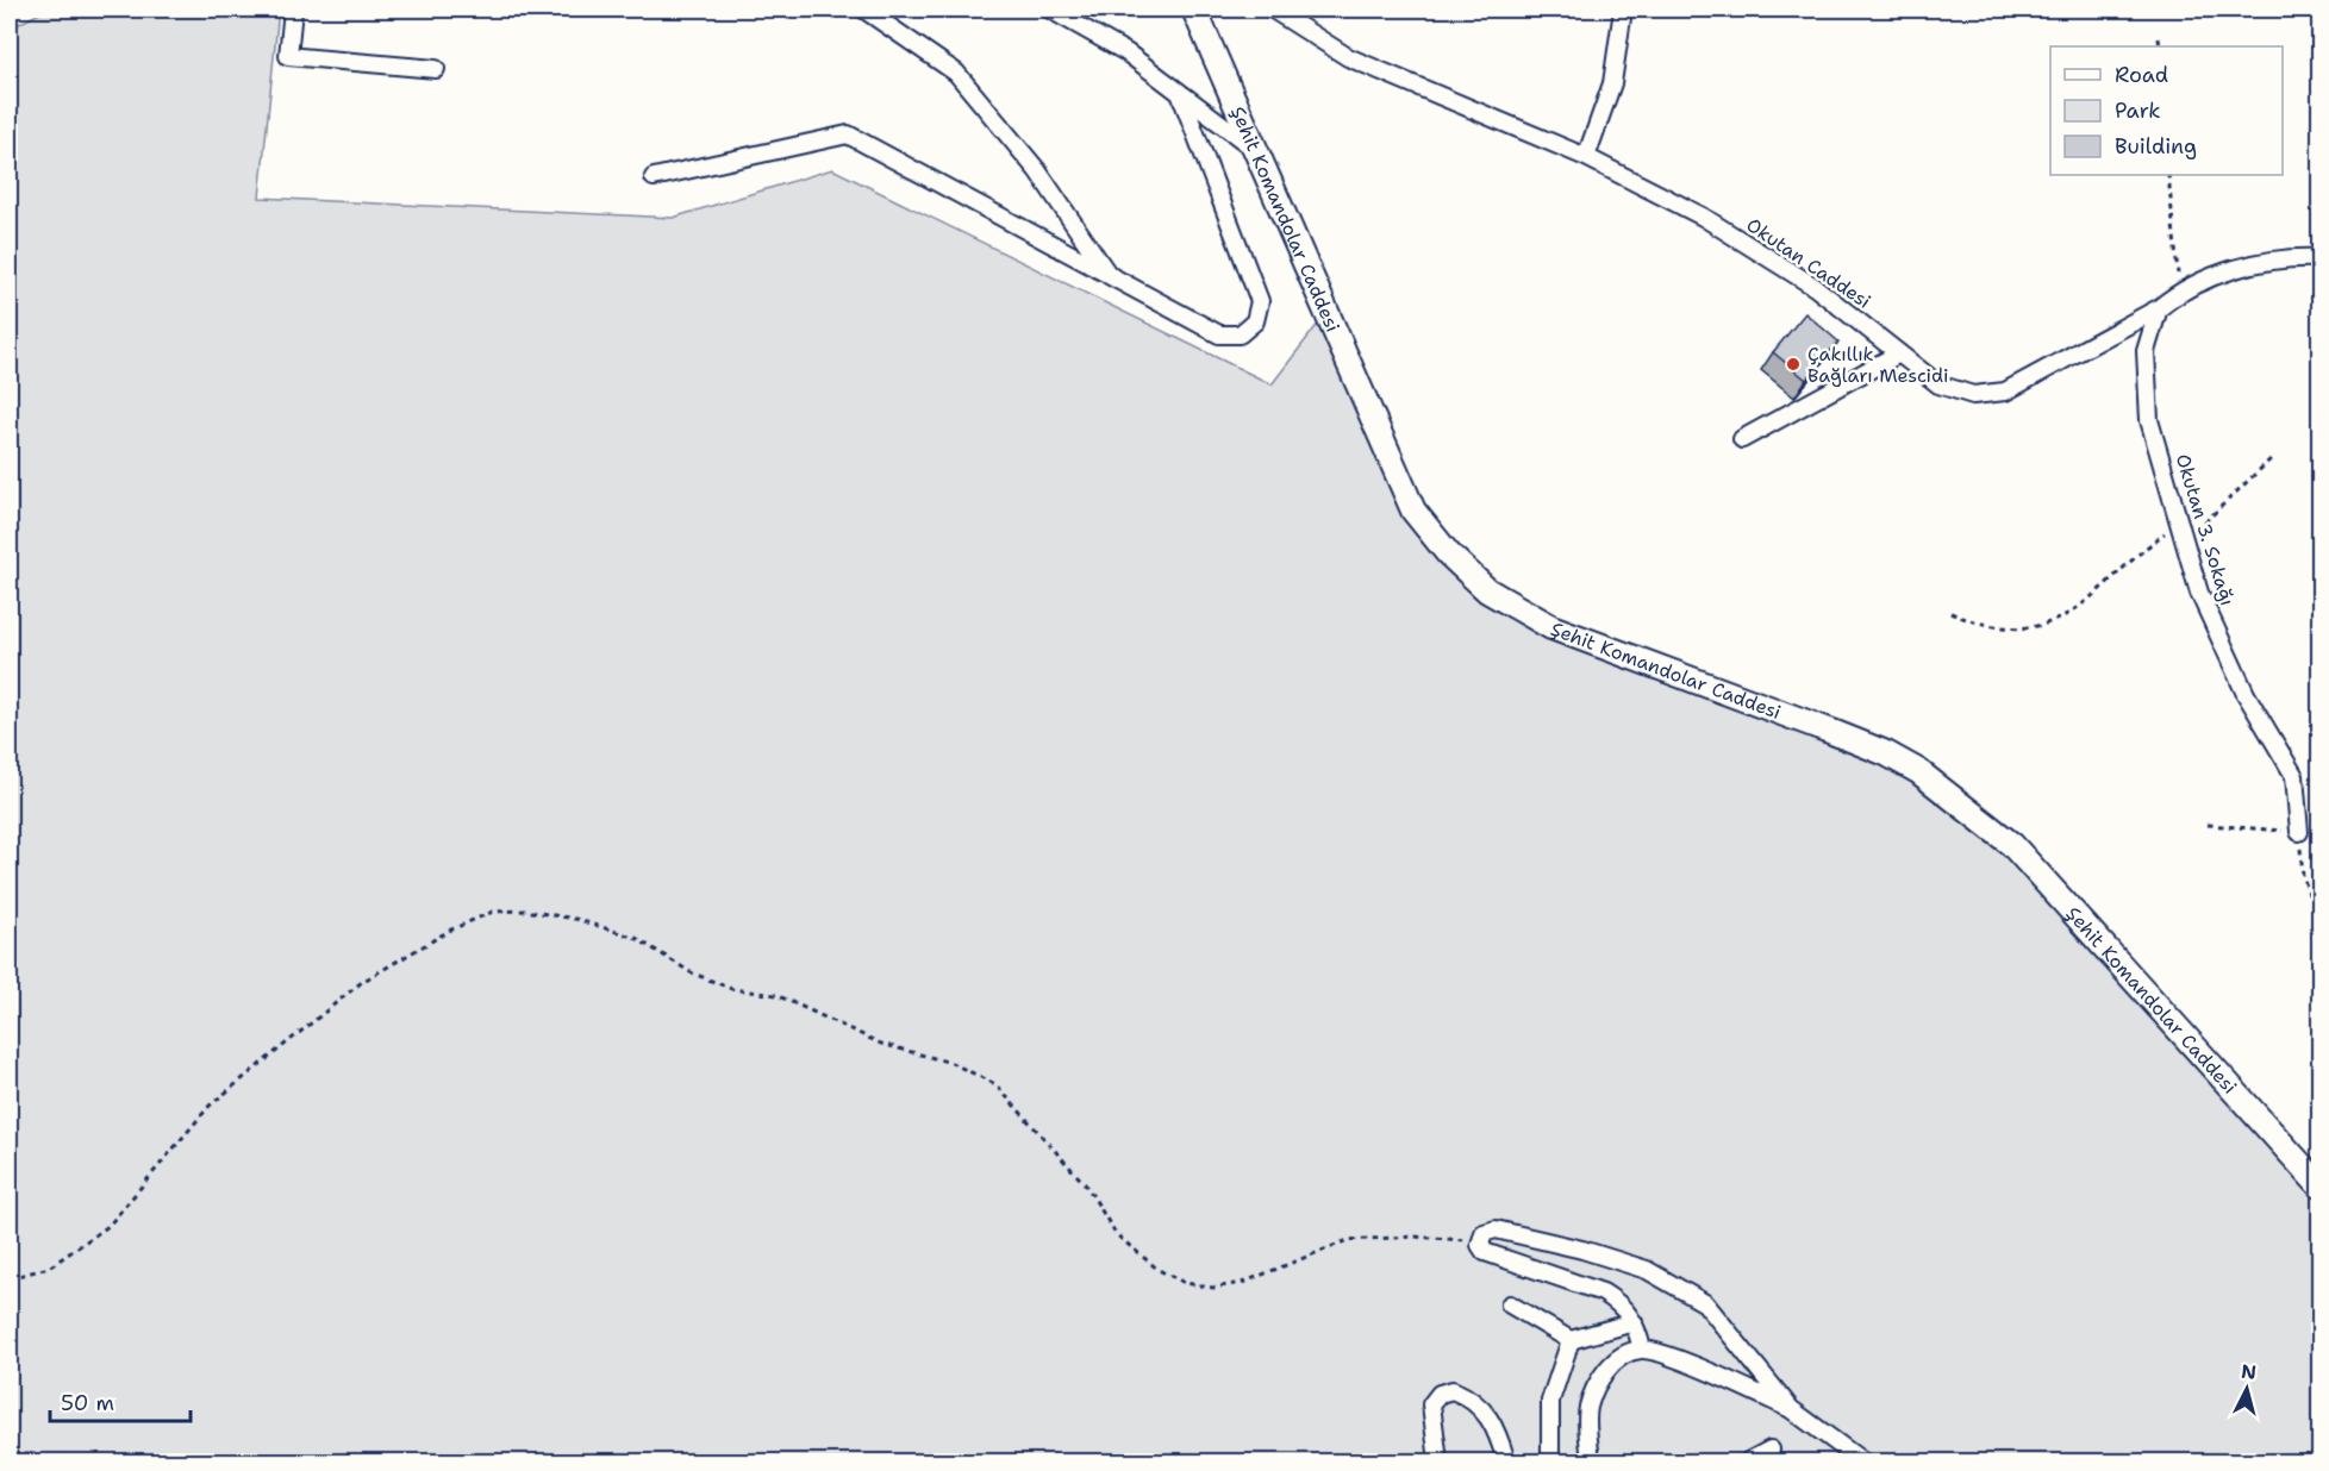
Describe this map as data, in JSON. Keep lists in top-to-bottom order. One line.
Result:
{"streets":{"main road":["Şehit Komandolar Caddesi"],"street":["Okutan Caddesi","Okutan 3. Sokağı"]},"crossings":[["Okutan Caddesi","Okutan 3. Sokağı"]],"places":["Çakıllık Bağları Mescidi"],"legend":["Road","Park","Building"],"scale_bar":"50 m","north":"top"}
